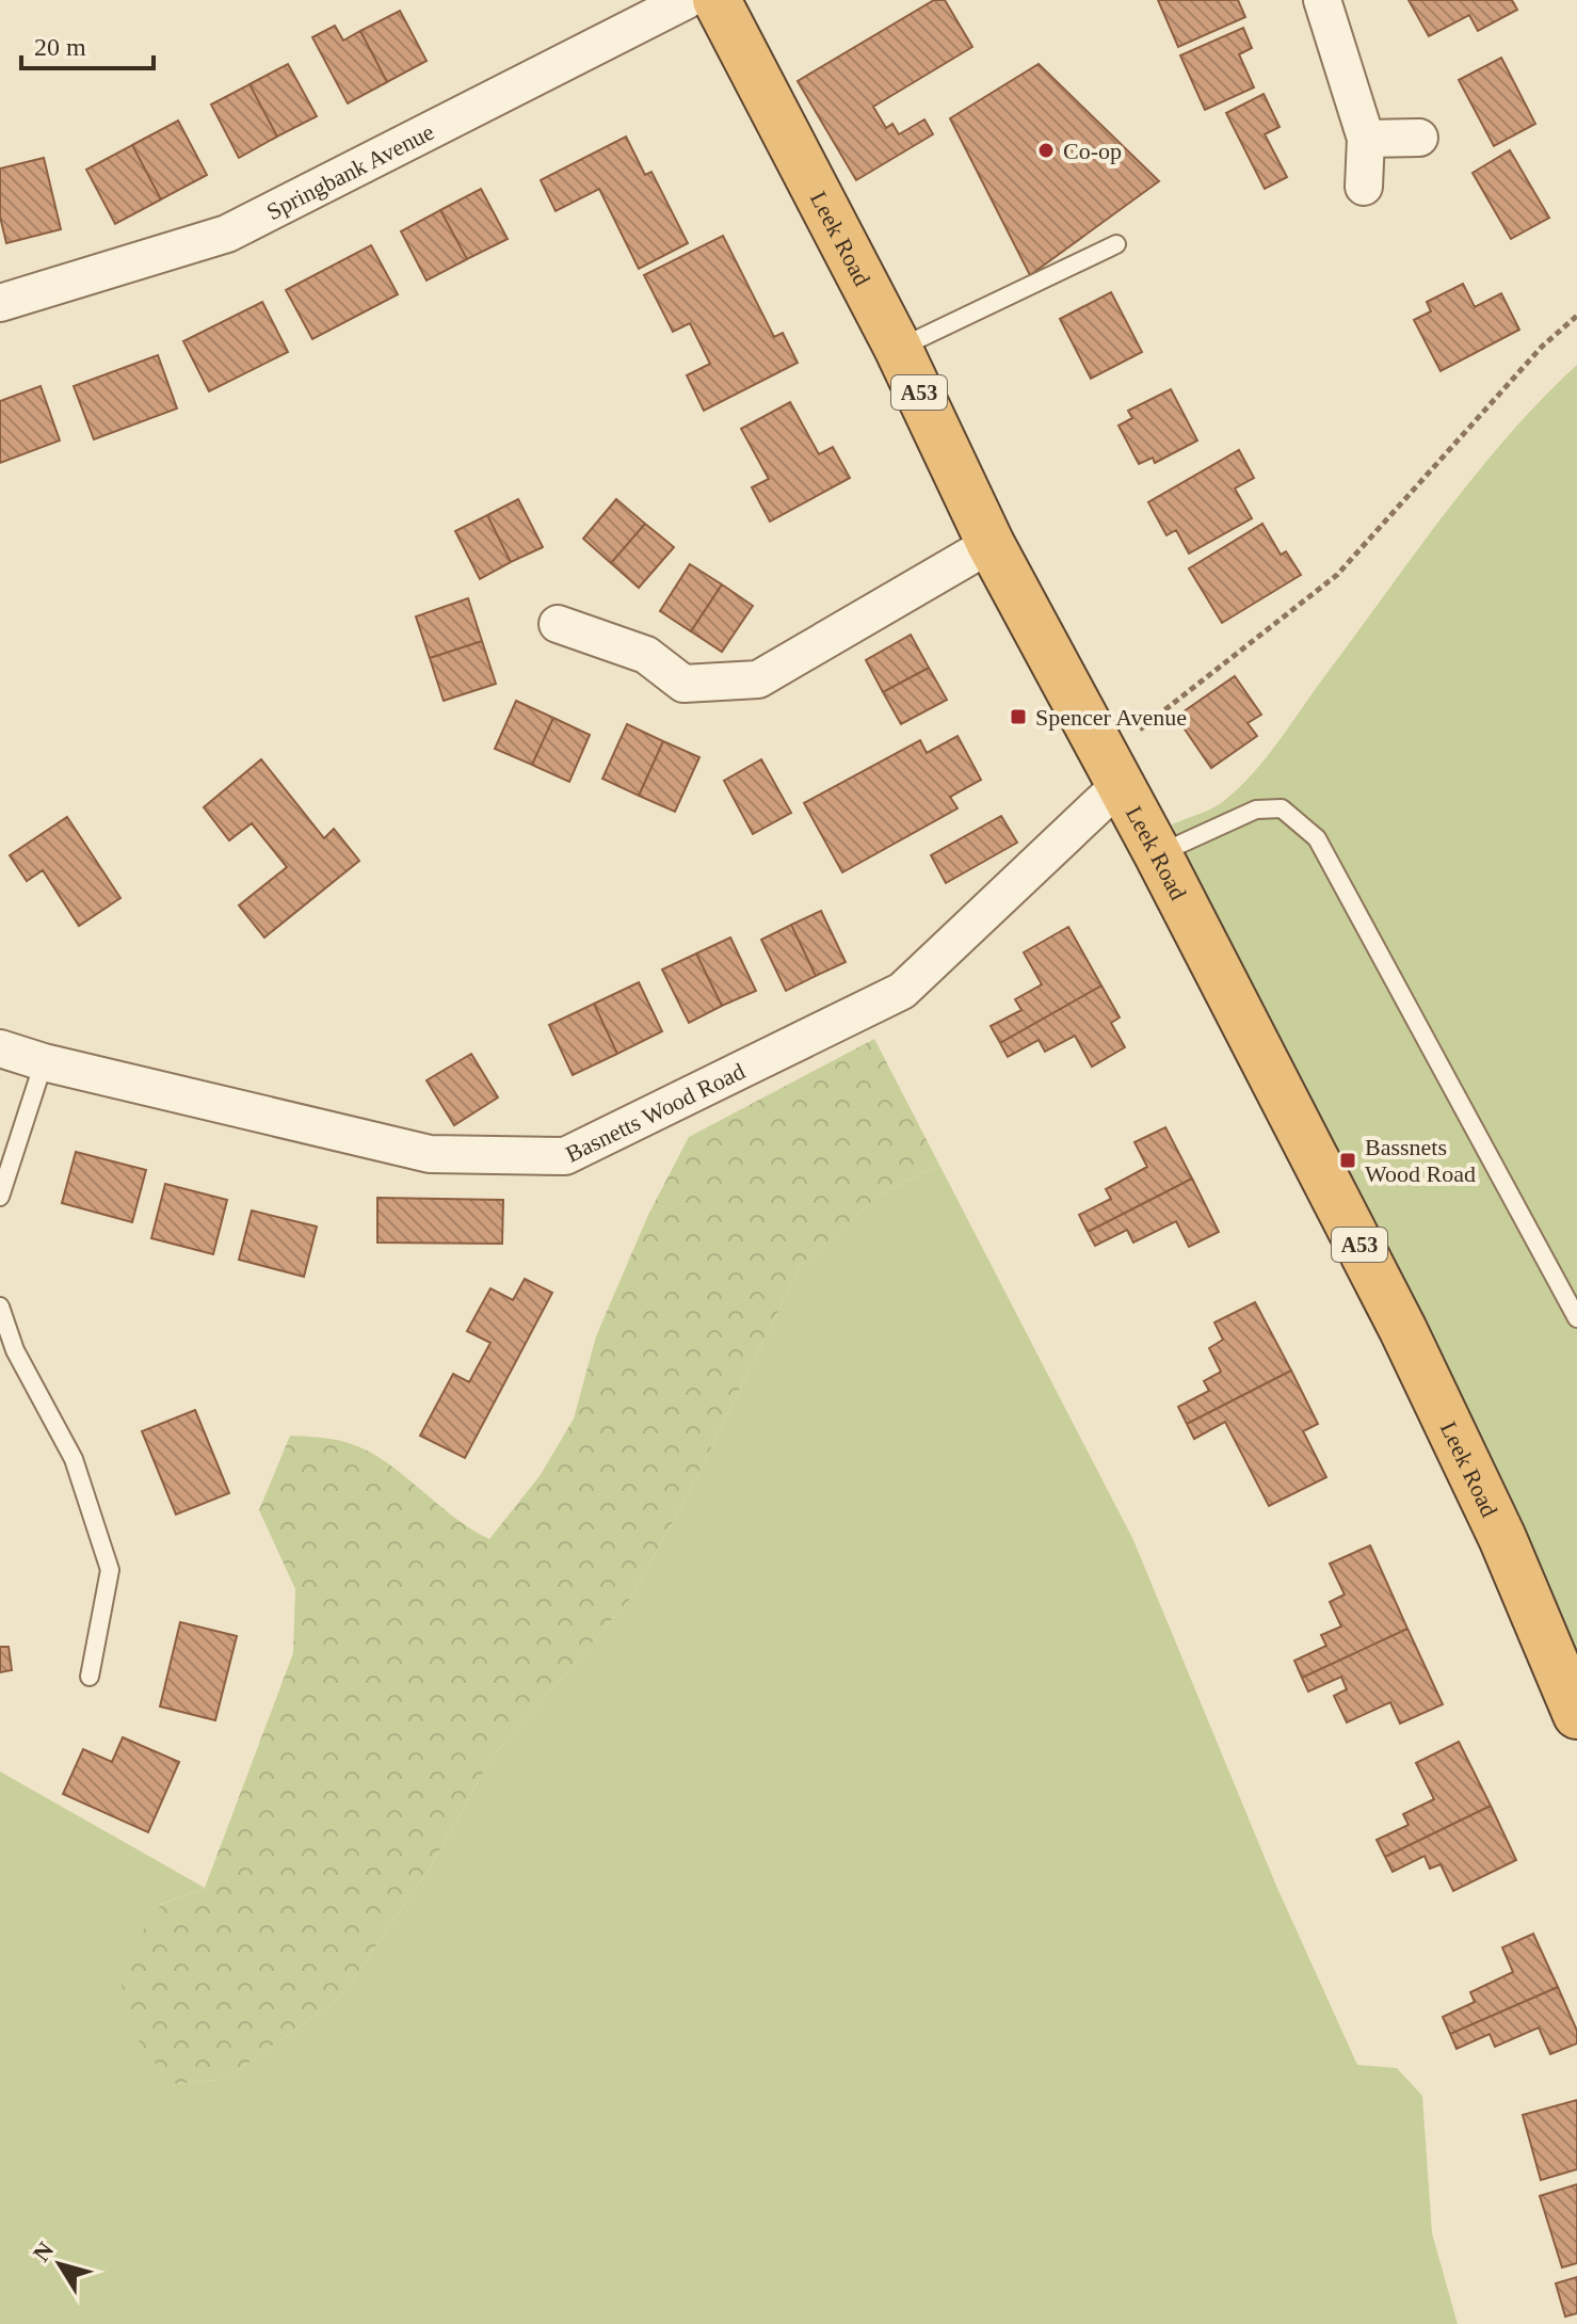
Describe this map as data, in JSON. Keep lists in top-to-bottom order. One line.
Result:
{"streets":{"highway":["Leek Road","A53"],"street":["Springbank Avenue","Basnetts Wood Road"]},"crossings":[["Leek Road","Basnetts Wood Road"]],"places":{"other":["Co-op"],"transit":["Spencer Avenue","Bassnets Wood Road"]},"scale_bar":"20 m","north":"top left"}
